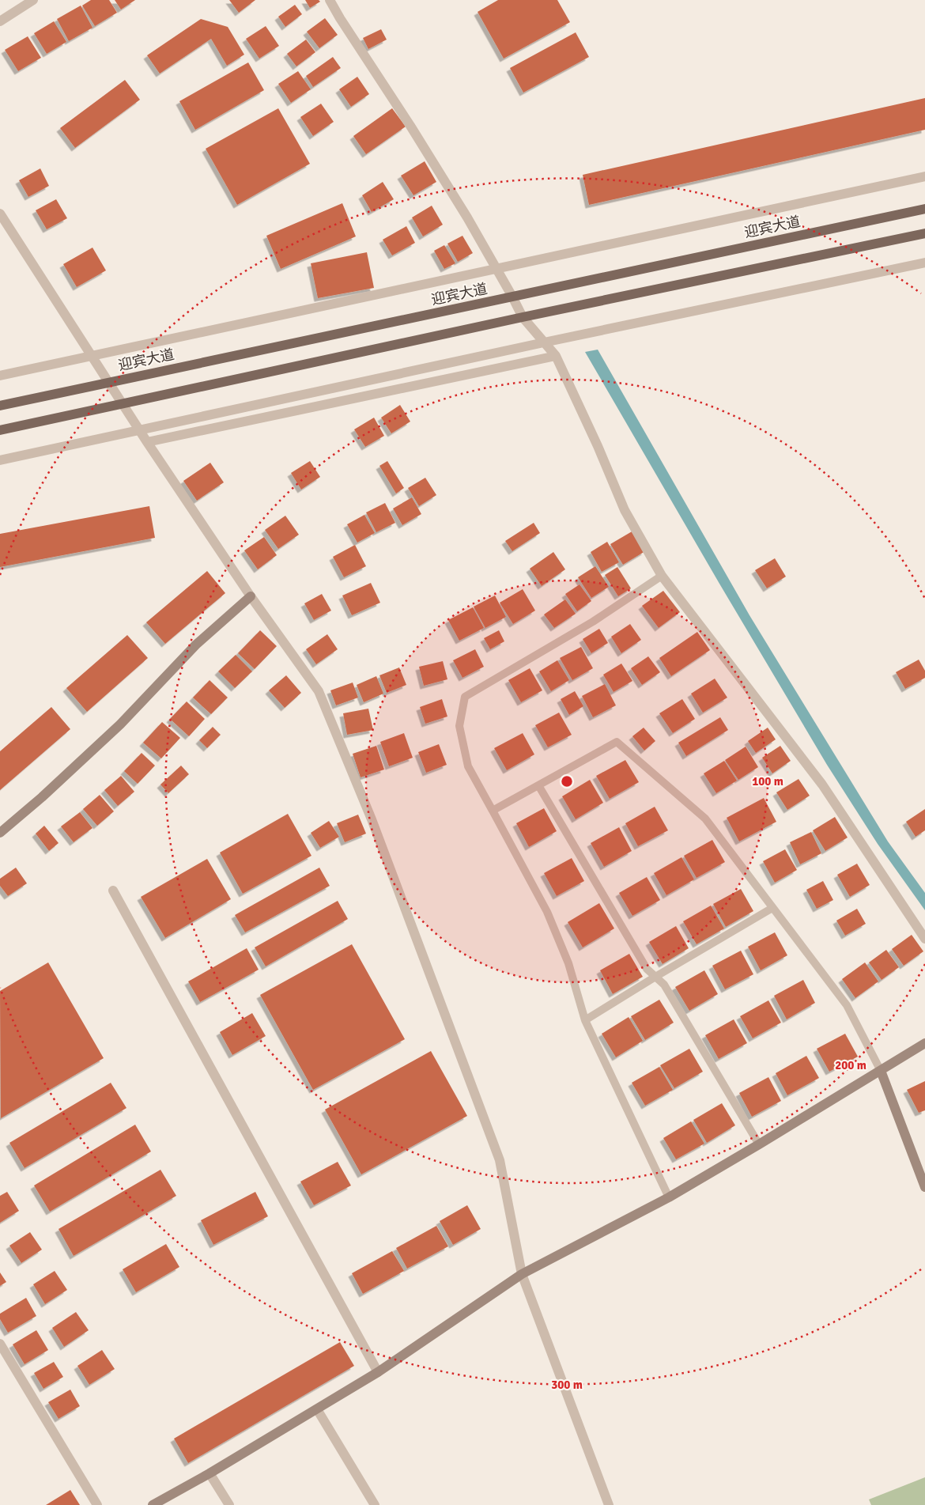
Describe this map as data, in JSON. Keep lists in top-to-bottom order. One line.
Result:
{"streets":{"main road":["迎宾大道"]},"rings":["100 m","200 m","300 m"]}
